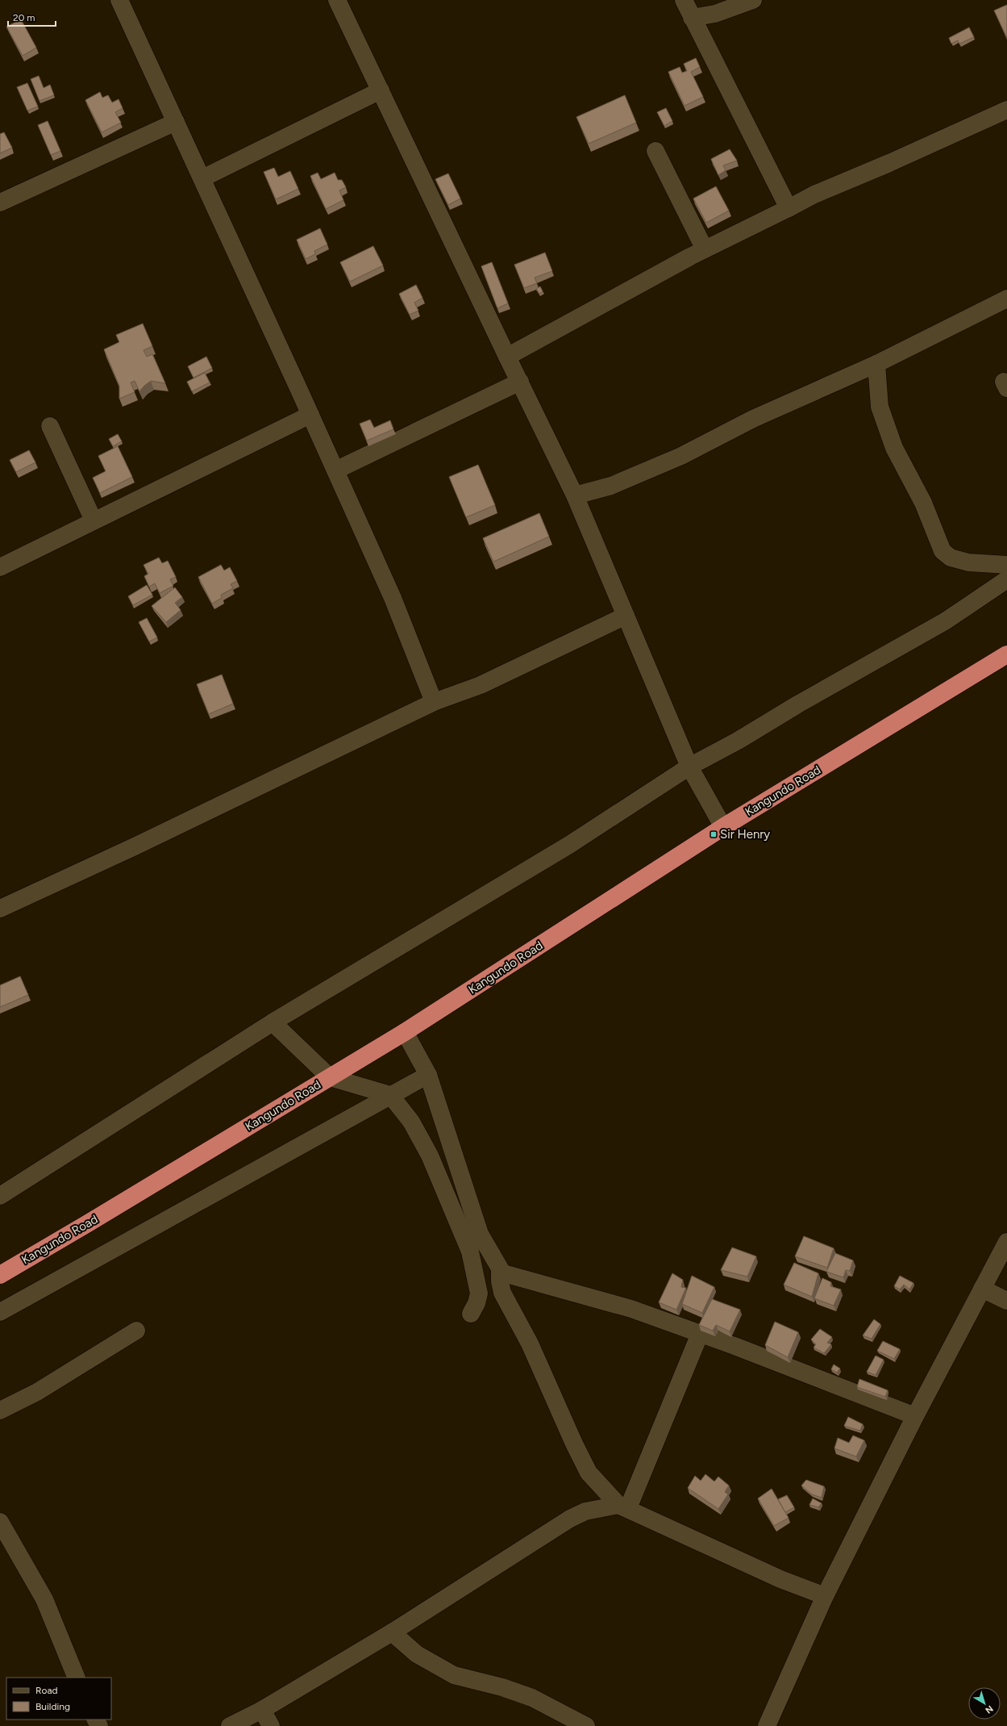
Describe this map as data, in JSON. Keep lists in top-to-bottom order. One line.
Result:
{"streets":{"highway":["Kangundo Road"]},"places":{"transit":["Sir Henry"]},"legend":["Road","Building"],"scale_bar":"20 m","north":"bottom right"}
